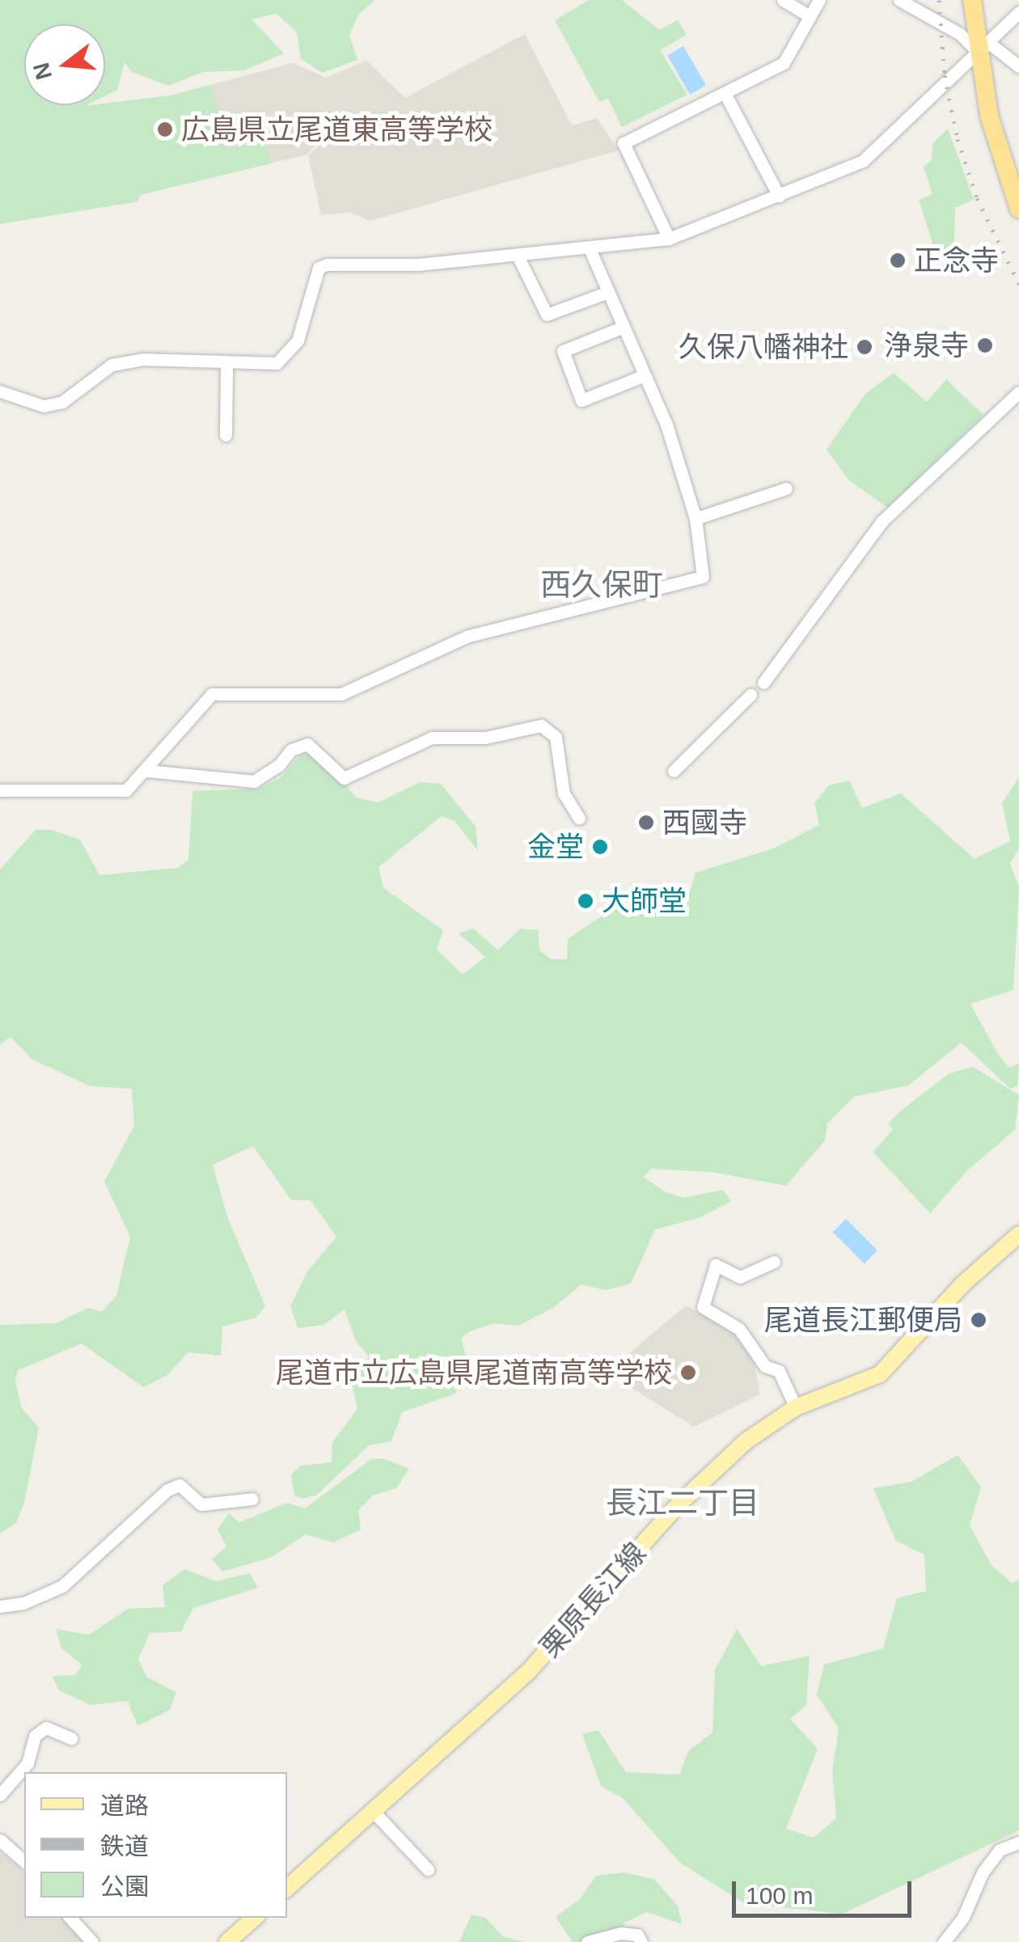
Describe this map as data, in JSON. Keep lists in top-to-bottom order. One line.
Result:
{"streets":{"main road":["栗原長江線"]},"districts":["西久保町","長江二丁目"],"places":["広島県立尾道東高等学校","正念寺","浄泉寺","久保八幡神社","西國寺","金堂","大師堂","尾道長江郵便局","尾道市立広島県尾道南高等学校"],"legend":["道路","鉄道","公園"],"scale_bar":"100 m","north":"left"}
